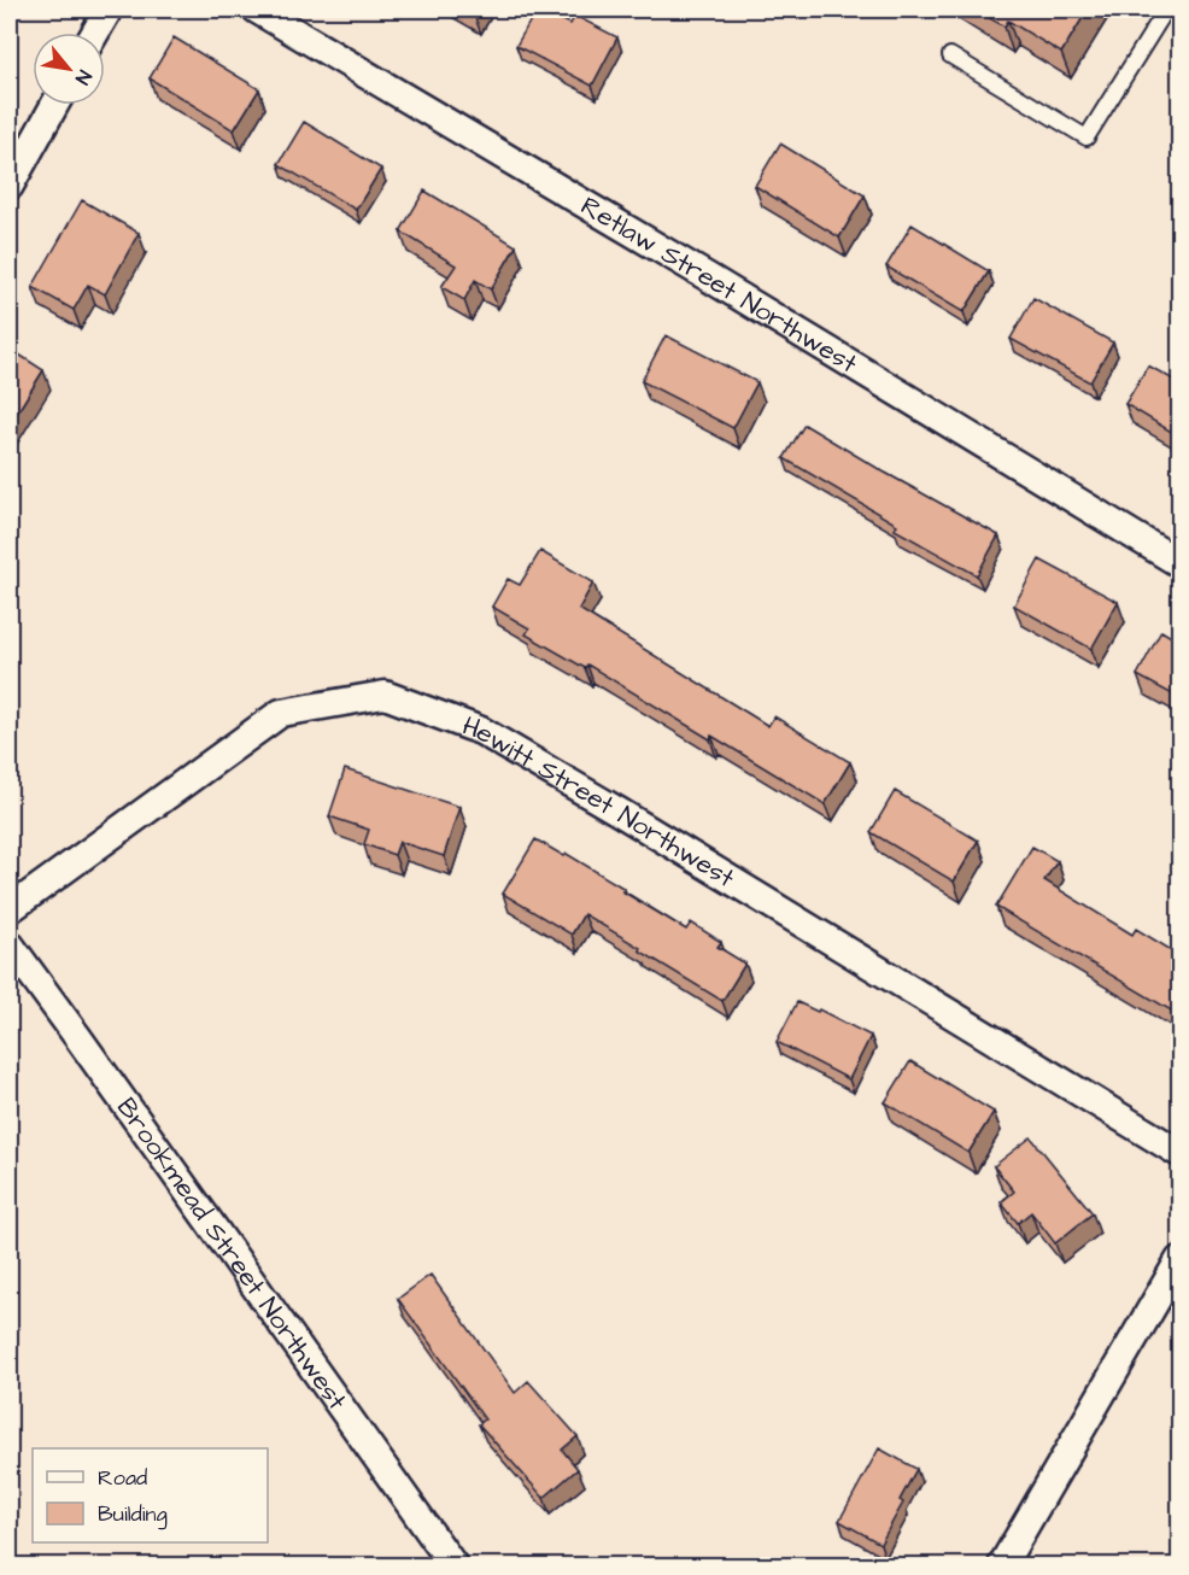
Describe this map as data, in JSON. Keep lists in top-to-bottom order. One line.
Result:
{"streets":{"street":["Retlaw Street Northwest","Hewitt Street Northwest","Brookmead Street Northwest"]},"legend":["Road","Building"],"north":"bottom right"}
